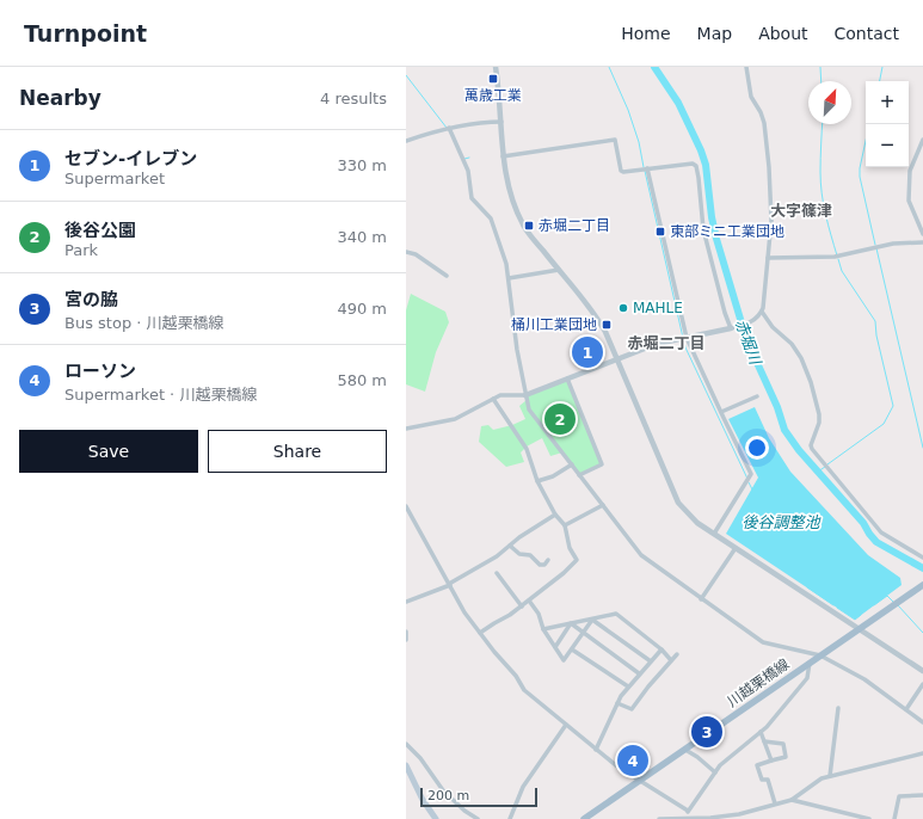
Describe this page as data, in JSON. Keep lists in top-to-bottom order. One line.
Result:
{"streets":{"main road":["川越栗橋線"]},"districts":["大字篠津","赤堀二丁目"],"water":["赤堀川","後谷調整池"],"places":{"transit":["萬歳工業","赤堀二丁目","東部ミニ工業団地","桶川工業団地"],"other":["MAHLE"]},"scale_bar":"200 m","north":"top right","page":{"header":"Turnpoint","nav":["Home","Map","About","Contact"],"heading":["Nearby","4 results"],"map_buttons":["+","−"],"list":[{"mark":"1","name":"セブン-イレブン","note":"Supermarket","value":"330 m"},{"mark":"2","name":"後谷公園","note":"Park","value":"340 m"},{"mark":"3","name":"宮の脇","note":"Bus stop · 川越栗橋線","value":"490 m"},{"mark":"4","name":"ローソン","note":"Supermarket · 川越栗橋線","value":"580 m"}],"pins":["1","2","3","4"],"buttons":["Save","Share"],"scale":"200 m"}}
